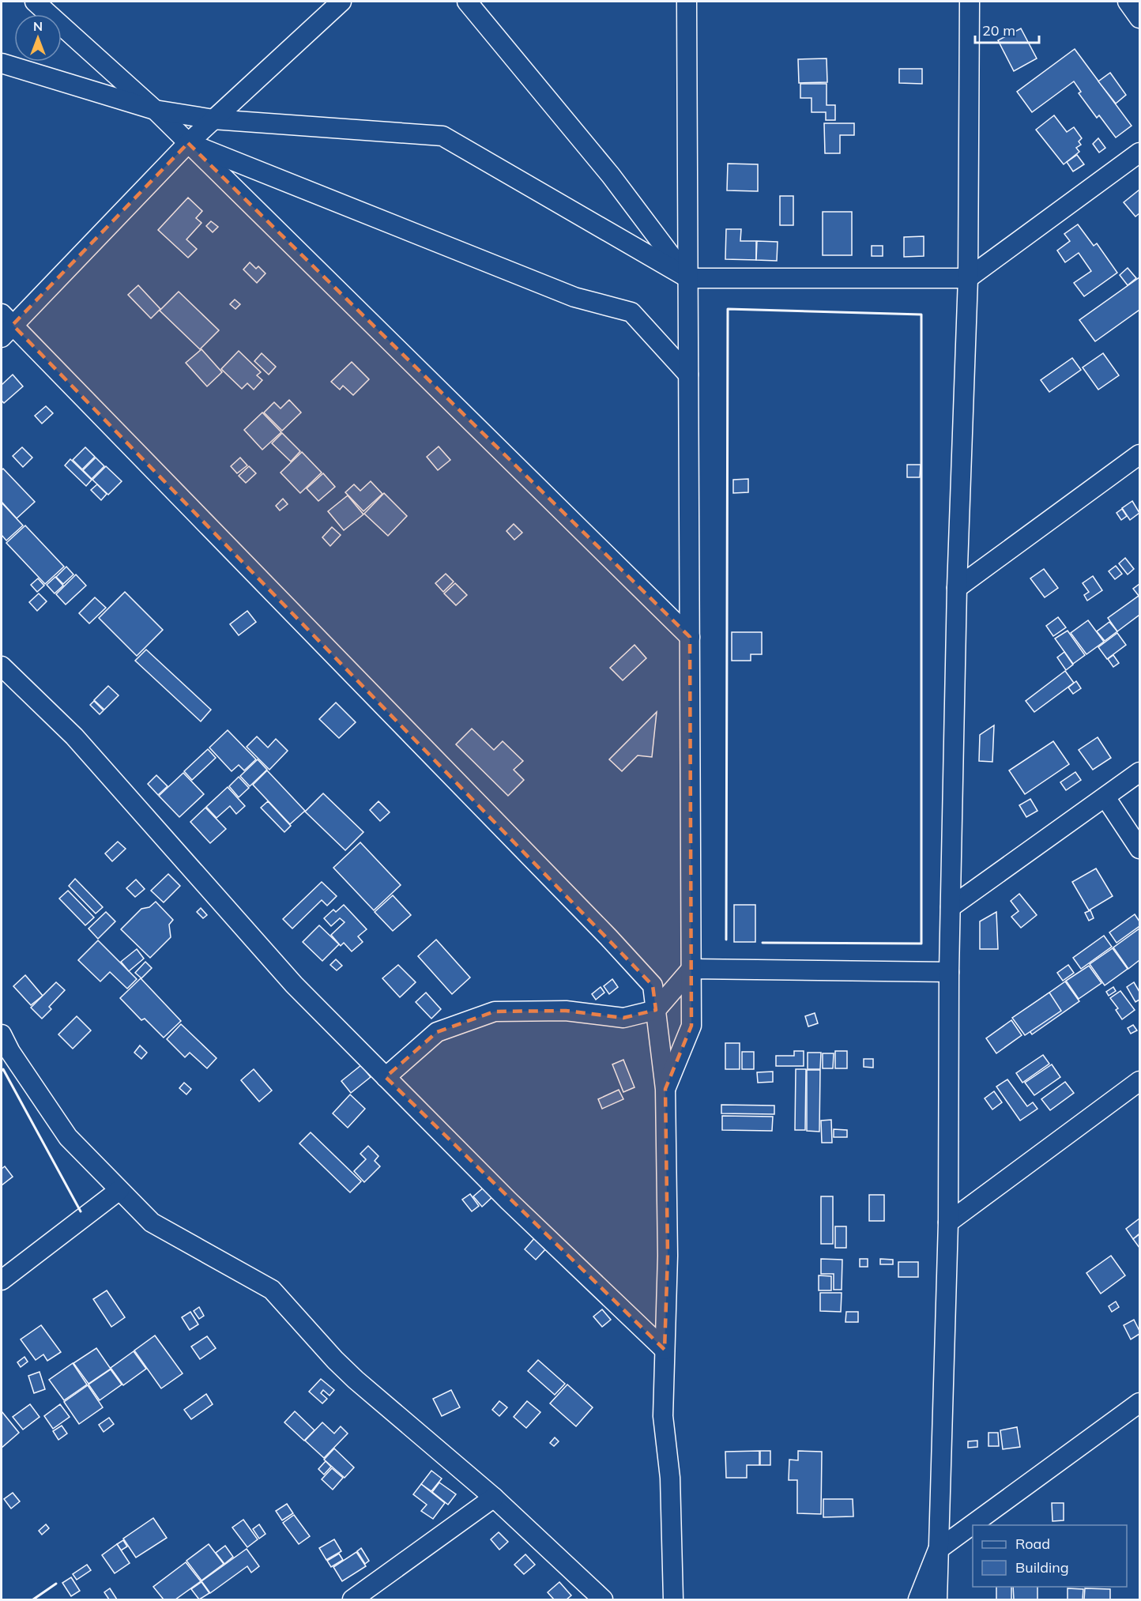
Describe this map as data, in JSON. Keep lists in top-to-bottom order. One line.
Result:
{"legend":["Road","Building"],"scale_bar":"20 m","north":"top"}
